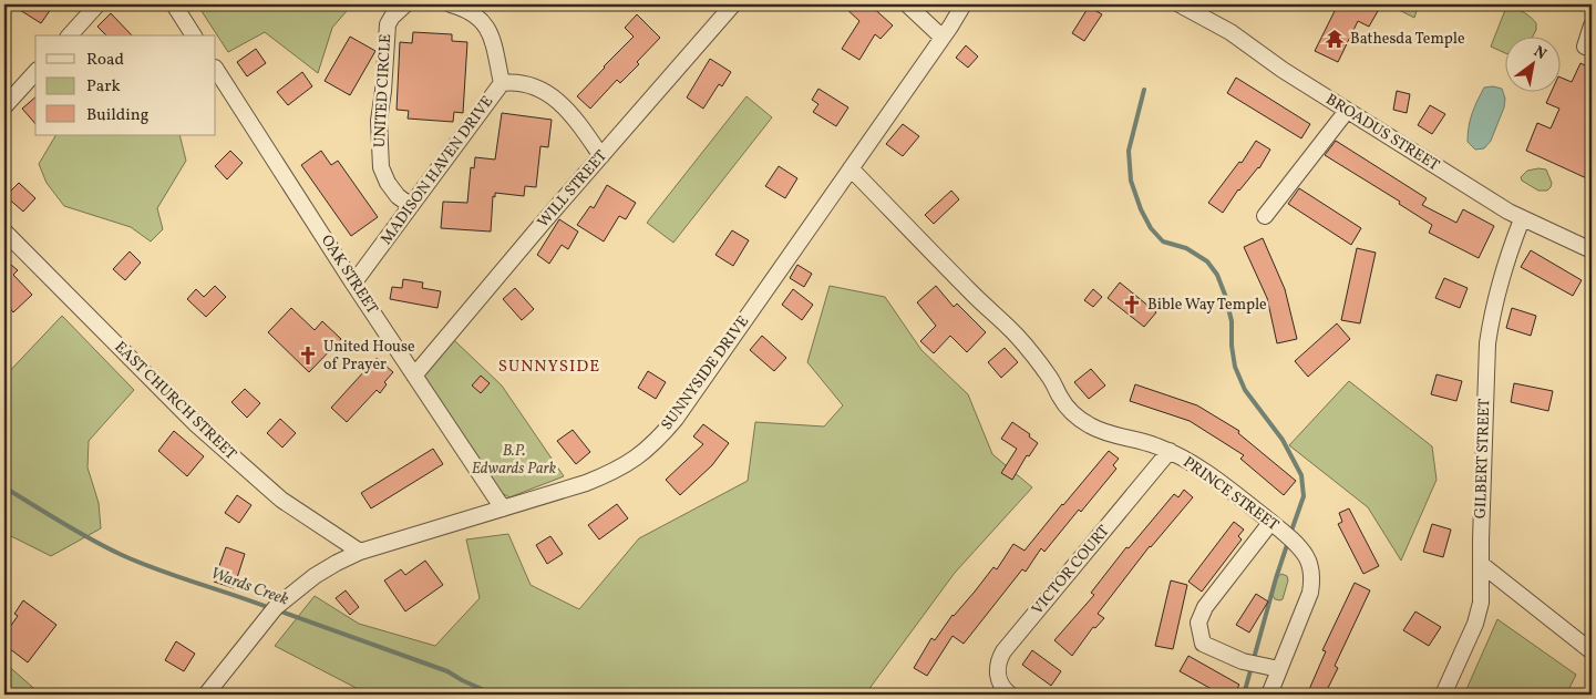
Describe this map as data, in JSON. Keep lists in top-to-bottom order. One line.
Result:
{"streets":{"street":["UNITED CIRCLE","BROADUS STREET","MADISON HAVEN DRIVE","WILL STREET","OAK STREET","SUNNYSIDE DRIVE","EAST CHURCH STREET","GILBERT STREET","PRINCE STREET","VICTOR COURT"]},"crossings":[["UNITED CIRCLE","MADISON HAVEN DRIVE"],["BROADUS STREET","GILBERT STREET"],["MADISON HAVEN DRIVE","WILL STREET"],["MADISON HAVEN DRIVE","OAK STREET"],["WILL STREET","OAK STREET"],["OAK STREET","SUNNYSIDE DRIVE"],["SUNNYSIDE DRIVE","EAST CHURCH STREET"],["SUNNYSIDE DRIVE","PRINCE STREET"],["PRINCE STREET","VICTOR COURT"]],"districts":["SUNNYSIDE"],"water":["Wards Creek"],"parks":["B.P. Edwards Park"],"places":{"temple":["Bathesda Temple"],"church":["Bible Way Temple","United House of Prayer"]},"legend":["Road","Park","Building"],"north":"top right"}
